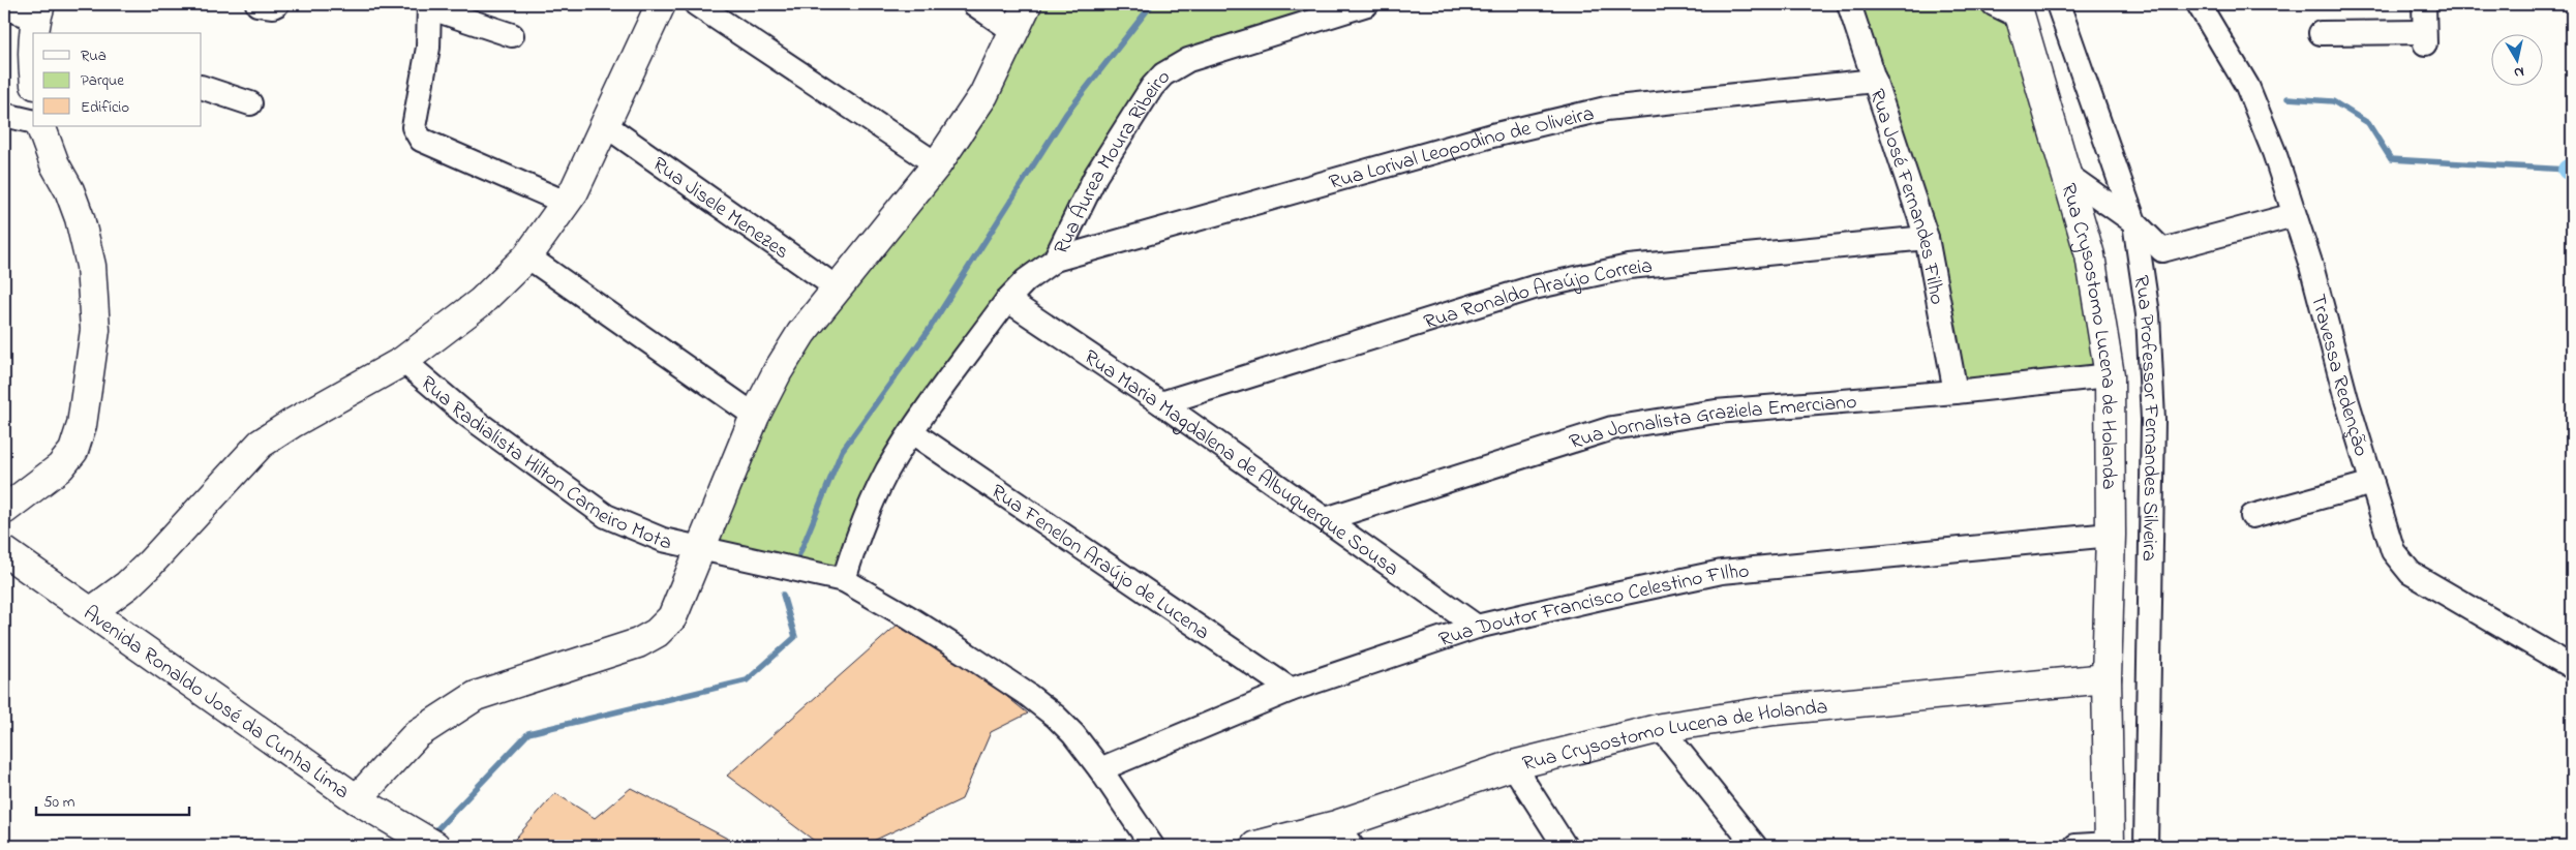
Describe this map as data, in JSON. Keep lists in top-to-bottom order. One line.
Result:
{"streets":{"street":["Rua Lorival Leopodino de Oliveira","Rua Áurea Moura Ribeiro","Rua José Fernandes Filho","Rua Jisele Menezes","Rua Ronaldo Araújo Correia","Rua Crysostomo Lucena de Holanda","Travessa Redenção","Rua Professor Fernandes Silveira","Rua Jornalista Graziela Emerciano","Rua Radialista Hilton Carneiro Mota","Rua Maria Magdalena de Albuquerque Sousa","Rua Fenelon Araújo de Lucena","Rua Doutor Francisco Celestino FIlho","Avenida Ronaldo José da Cunha Lima"]},"crossings":[["Rua Lorival Leopodino de Oliveira","Rua Áurea Moura Ribeiro"],["Rua Lorival Leopodino de Oliveira","Rua José Fernandes Filho"],["Rua Áurea Moura Ribeiro","Rua Radialista Hilton Carneiro Mota"],["Rua Áurea Moura Ribeiro","Rua Maria Magdalena de Albuquerque Sousa"],["Rua Áurea Moura Ribeiro","Rua Fenelon Araújo de Lucena"],["Rua José Fernandes Filho","Rua Ronaldo Araújo Correia"],["Rua José Fernandes Filho","Rua Jornalista Graziela Emerciano"],["Rua Ronaldo Araújo Correia","Rua Maria Magdalena de Albuquerque Sousa"],["Rua Crysostomo Lucena de Holanda","Rua Jornalista Graziela Emerciano"],["Rua Crysostomo Lucena de Holanda","Rua Doutor Francisco Celestino FIlho"],["Rua Jornalista Graziela Emerciano","Rua Maria Magdalena de Albuquerque Sousa"],["Rua Radialista Hilton Carneiro Mota","Rua Doutor Francisco Celestino FIlho"],["Rua Maria Magdalena de Albuquerque Sousa","Rua Doutor Francisco Celestino FIlho"],["Rua Fenelon Araújo de Lucena","Rua Doutor Francisco Celestino FIlho"]],"legend":["Rua","Parque","Edifício"],"scale_bar":"50 m","north":"bottom"}
